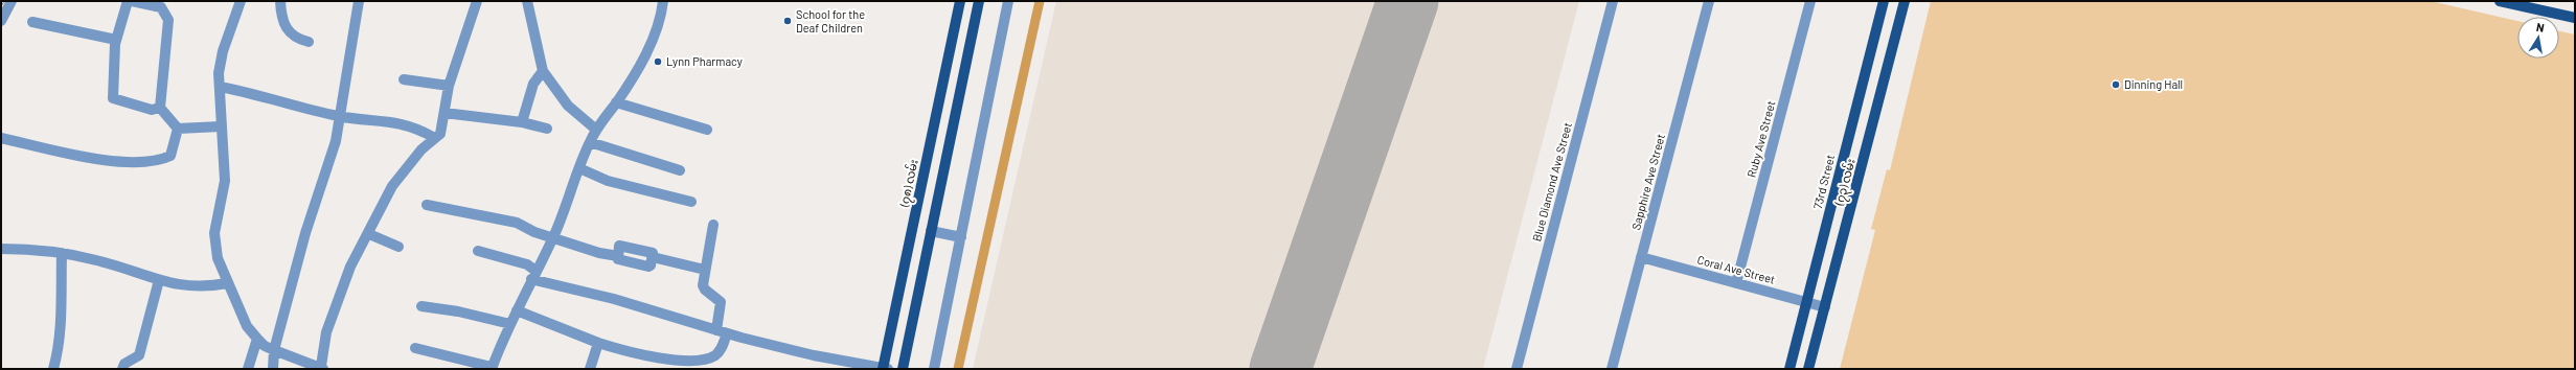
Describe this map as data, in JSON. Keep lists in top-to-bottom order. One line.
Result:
{"streets":{"main road":["73rd Street","(၇၃) လမ်း","(၇၈) လမ်း"],"street":["Ruby Ave Street","Blue Diamond Ave Street","Sapphire Ave Street","Coral Ave Street"]},"crossings":[["Ruby Ave Street","Coral Ave Street"],["Sapphire Ave Street","Coral Ave Street"],["73rd Street","Coral Ave Street"],["(၇၃) လမ်း","Coral Ave Street"]],"places":["School for the Deaf Children","Lynn Pharmacy","Dinning Hall"],"north":"top"}
